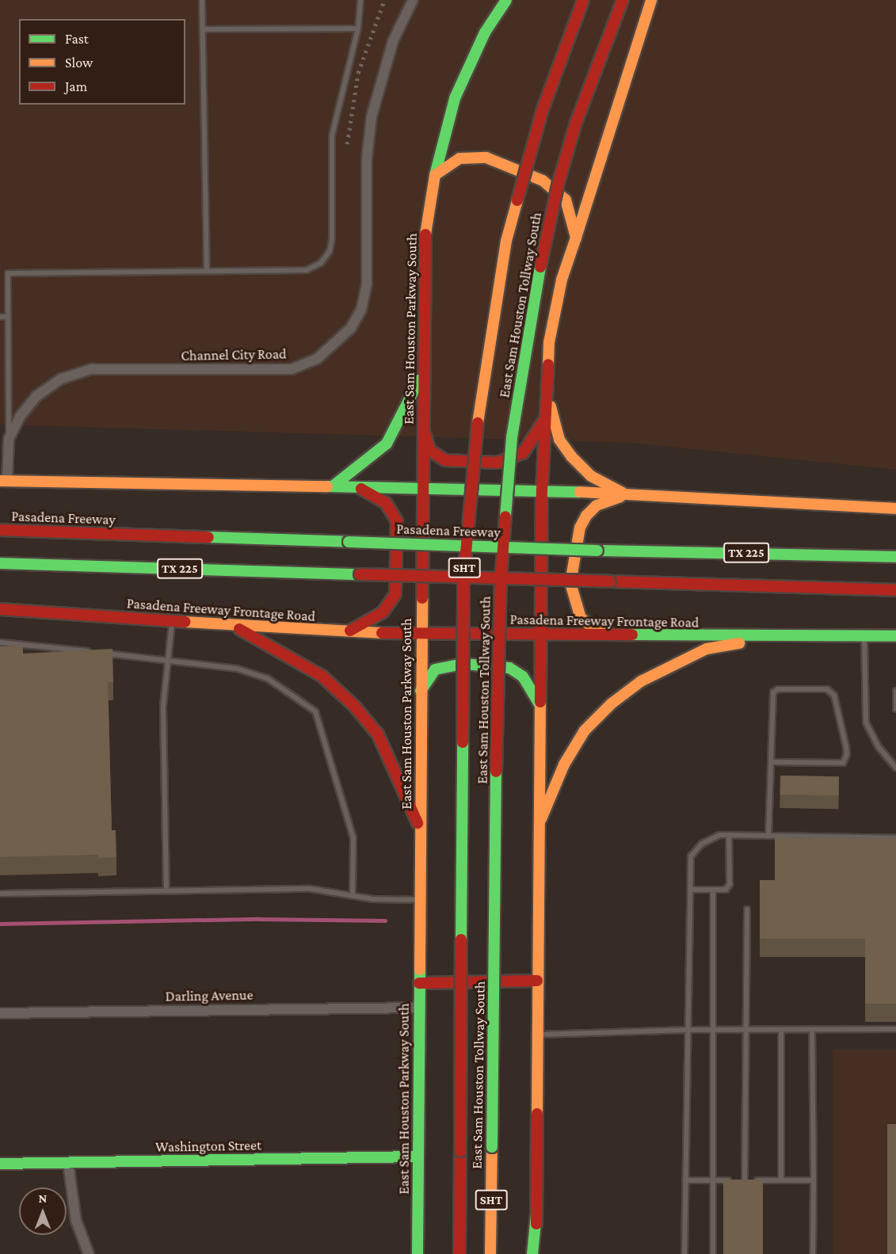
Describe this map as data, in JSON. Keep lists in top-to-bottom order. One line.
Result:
{"streets":{"main road":["East Sam Houston Tollway South","East Sam Houston Parkway South","Pasadena Freeway","TX 225","SHT","Pasadena Freeway Frontage Road","Washington Street"],"street":["Channel City Road","Darling Avenue"]},"crossings":[["East Sam Houston Parkway South","Pasadena Freeway Frontage Road"],["East Sam Houston Parkway South","Darling Avenue"],["East Sam Houston Parkway South","Washington Street"]],"legend":["Fast","Slow","Jam"],"north":"top"}
